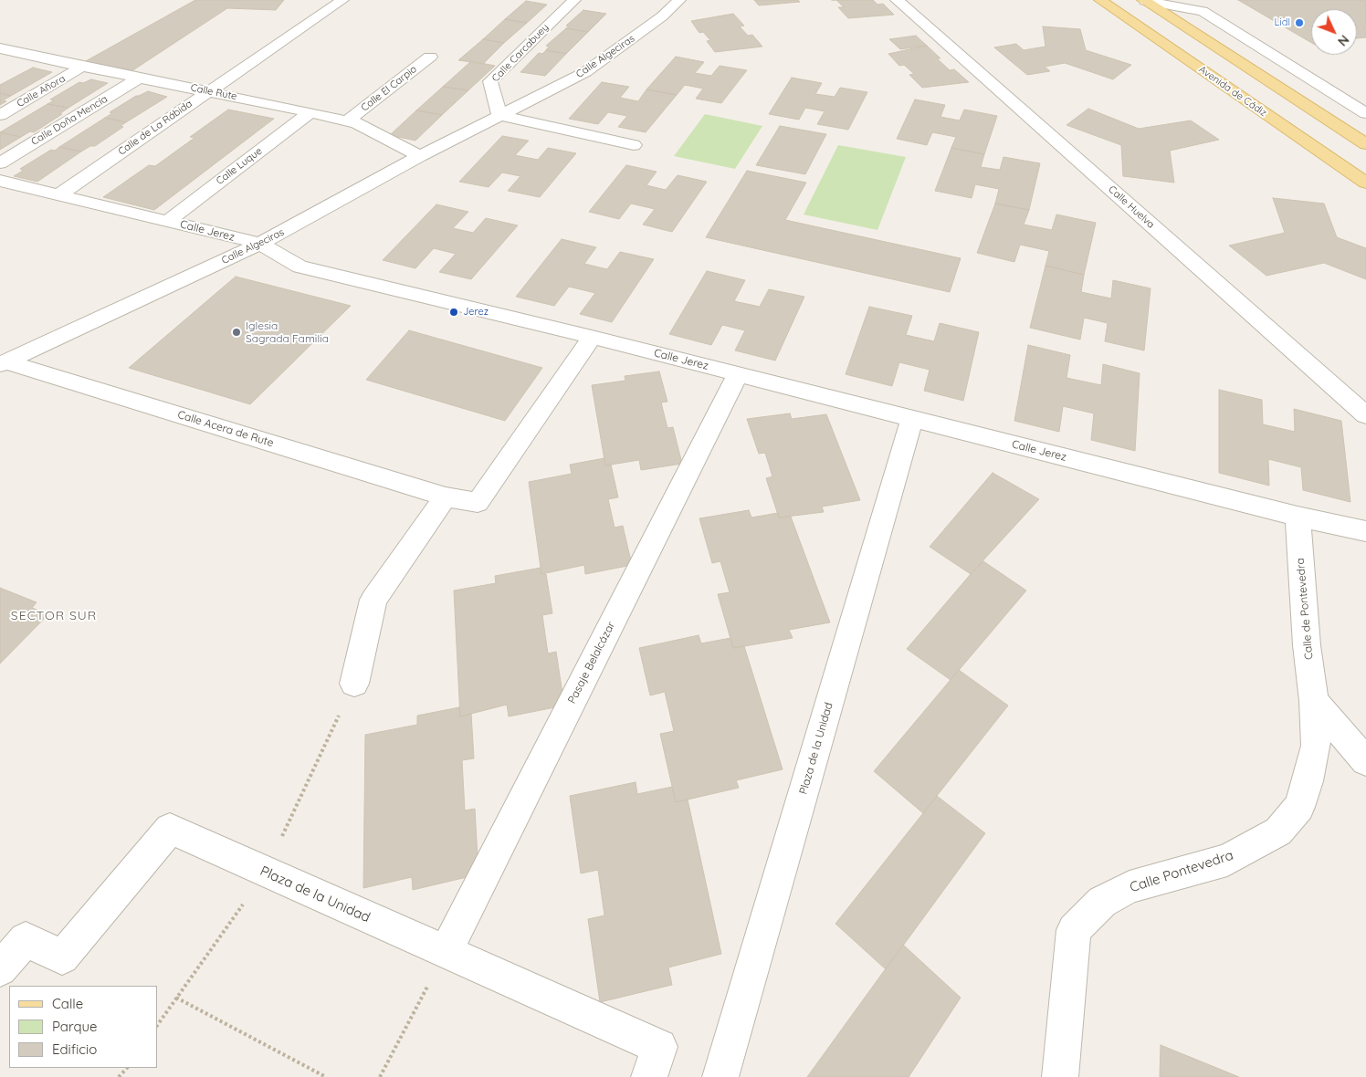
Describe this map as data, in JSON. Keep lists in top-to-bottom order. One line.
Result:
{"streets":{"main road":["Avenida de Cádiz"],"street":["Calle Carcabuey","Calle Algeciras","Calle El Carpio","Calle Añora","Calle Rute","Calle Doña Mencía","Calle de La Rábida","Calle Luque","Calle Huelva","Calle Jerez","Calle Acera de Rute","Calle de Pontevedra","Pasaje Belalcázar","Plaza de la Unidad","Calle Pontevedra"]},"crossings":[["Calle Carcabuey","Calle Algeciras"],["Calle Algeciras","Calle Rute"],["Calle Algeciras","Calle Jerez"],["Calle Algeciras","Calle Acera de Rute"],["Calle El Carpio","Calle Rute"],["Calle Añora","Calle Rute"],["Calle Rute","Calle Doña Mencía"],["Calle Rute","Calle de La Rábida"],["Calle Rute","Calle Luque"],["Calle de La Rábida","Calle Jerez"],["Calle Luque","Calle Jerez"],["Calle Jerez","Calle Acera de Rute"],["Calle Jerez","Calle de Pontevedra"],["Calle Jerez","Pasaje Belalcázar"],["Calle Jerez","Plaza de la Unidad"],["Calle de Pontevedra","Calle Pontevedra"],["Pasaje Belalcázar","Plaza de la Unidad"]],"districts":["SECTOR SUR"],"places":["Lidl","Jerez","Iglesia Sagrada Familia"],"legend":["Calle","Parque","Edificio"],"north":"bottom right"}
